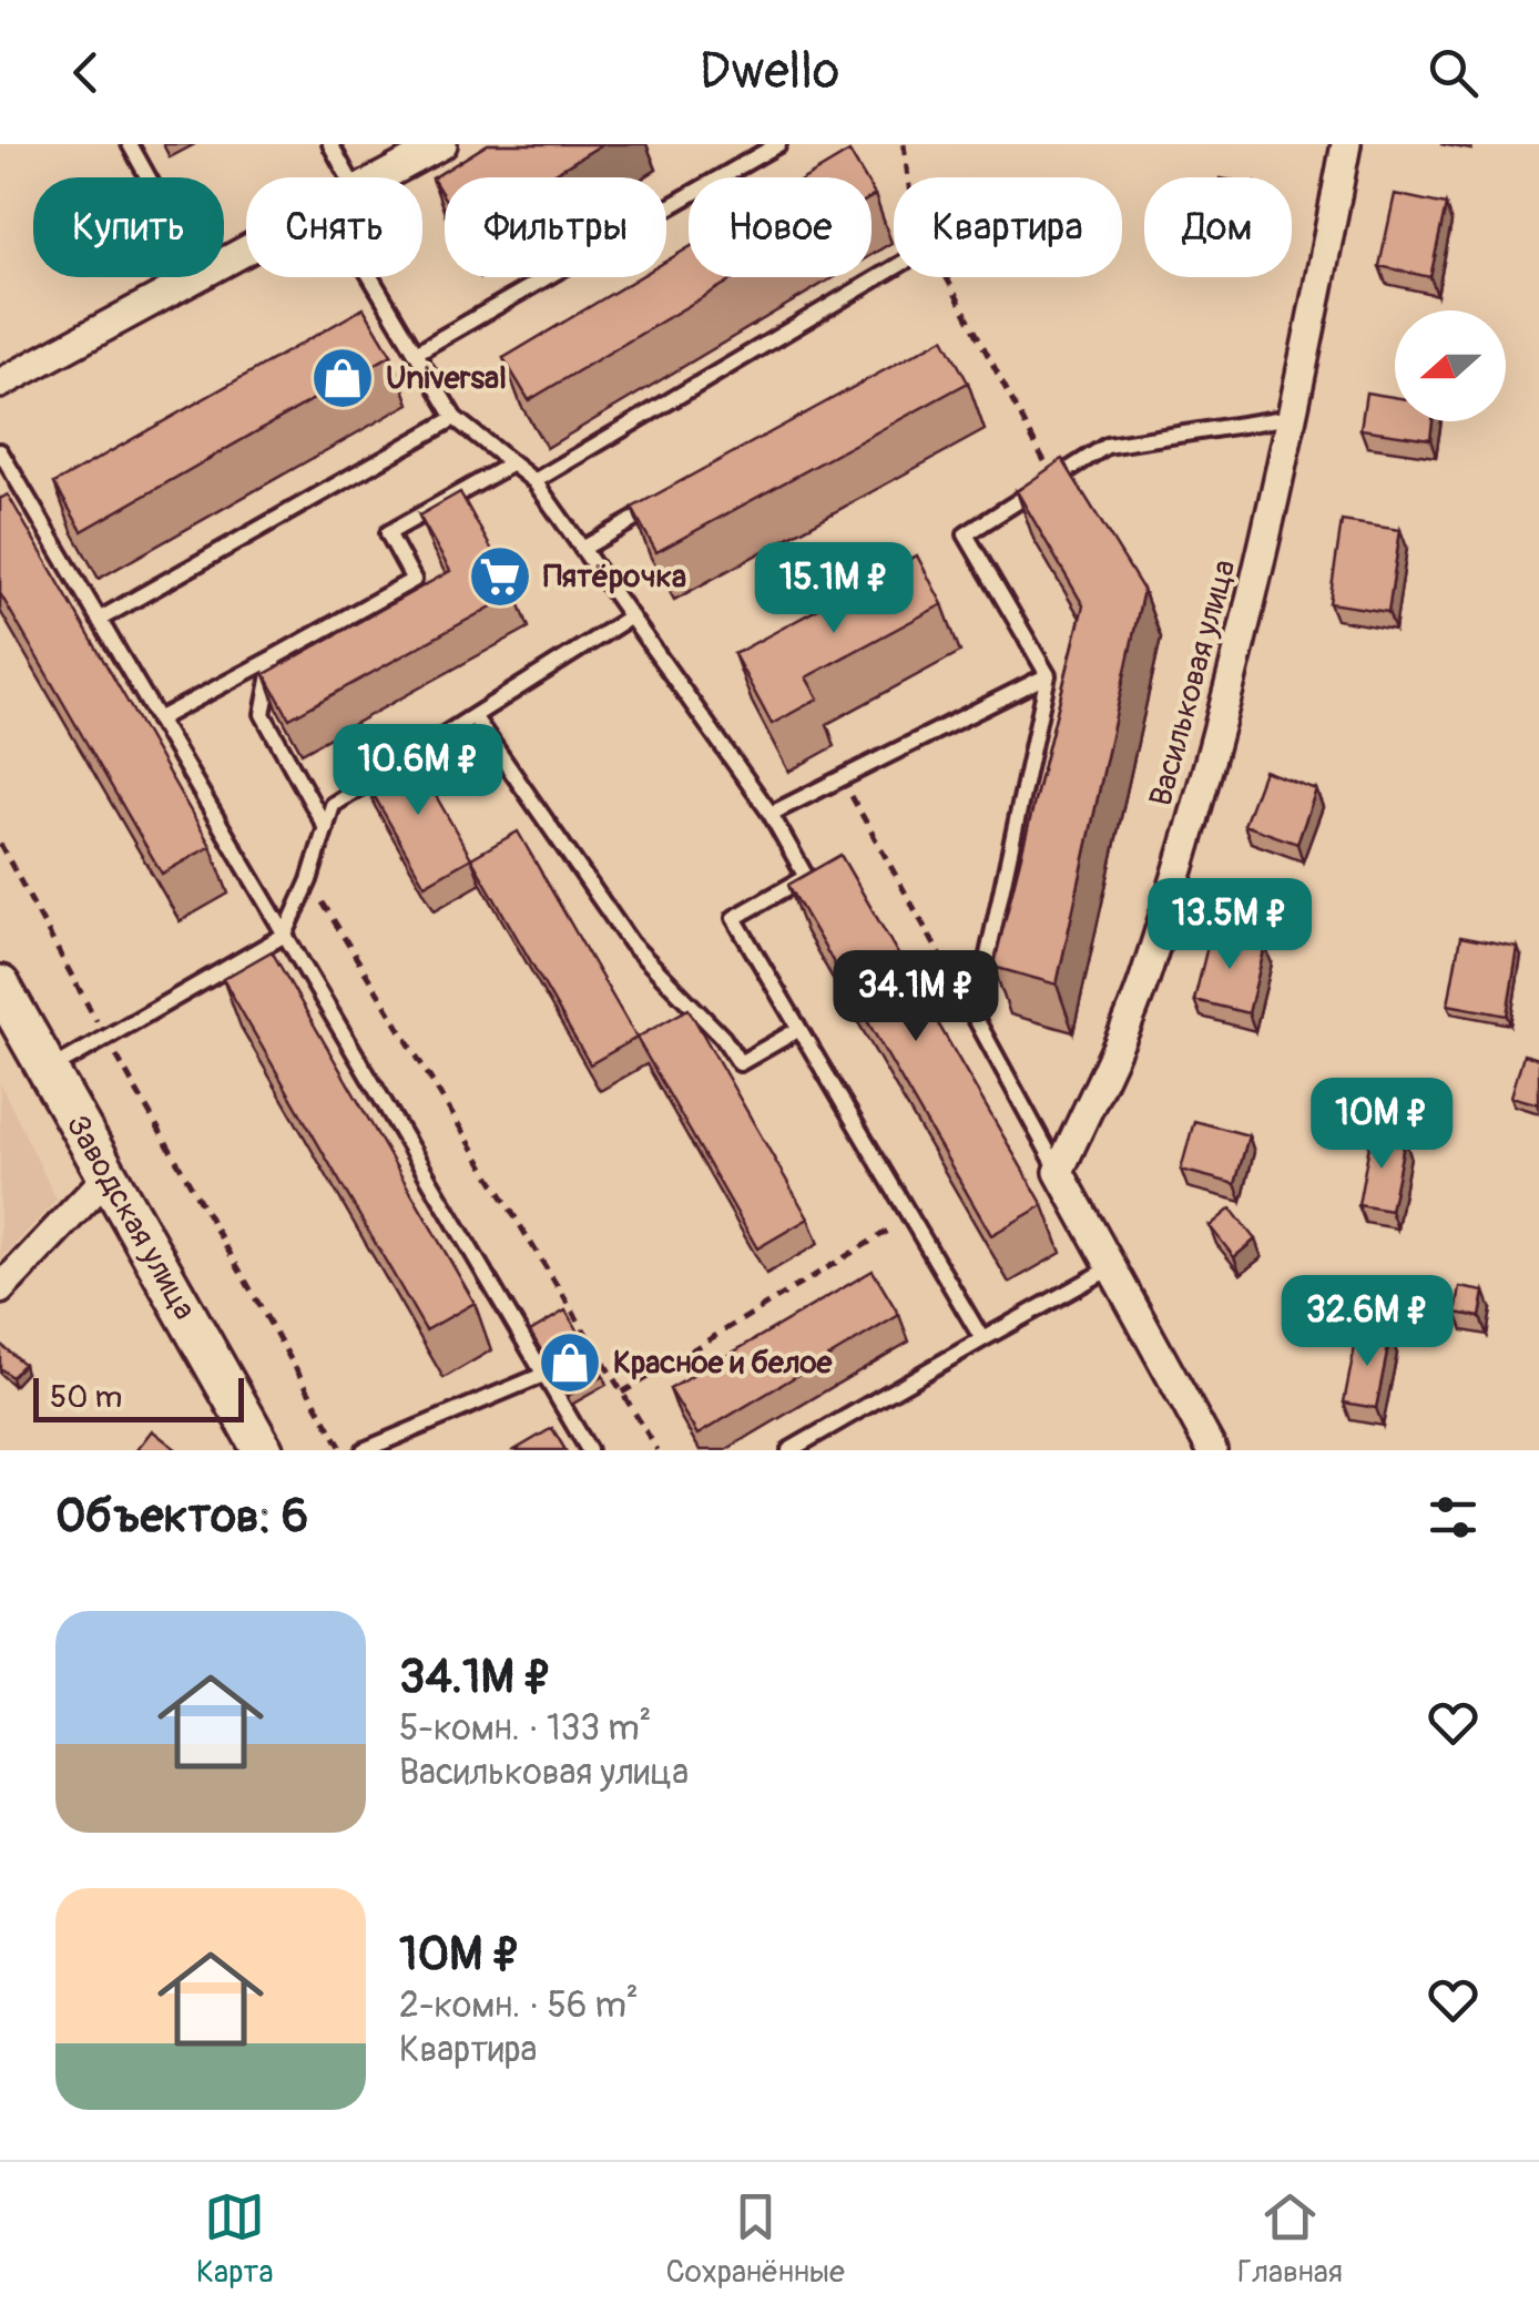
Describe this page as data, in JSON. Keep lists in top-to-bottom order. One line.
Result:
{"streets":{"street":["Васильковая улица","Заводская улица"]},"places":{"shop":["Universal","Красное и белое"],"supermarket":["Пятёрочка"]},"scale_bar":"50 m","north":"left","page":{"header":"Dwello","chip":["Купить","Снять","Фильтры","Новое","Квартира","Дом"],"price":["15.1M ₽","10.6M ₽","13.5M ₽","34.1M ₽","10M ₽","32.6M ₽"],"scale":"50 m","heading":"Объектов: 6","list":[{"name":"34.1M ₽","note":"5-комн. · 133 m² · Васильковая улица"},{"name":"10M ₽","note":"2-комн. · 56 m² · Квартира"}],"tabs":["Карта","Сохранённые","Главная"]}}
